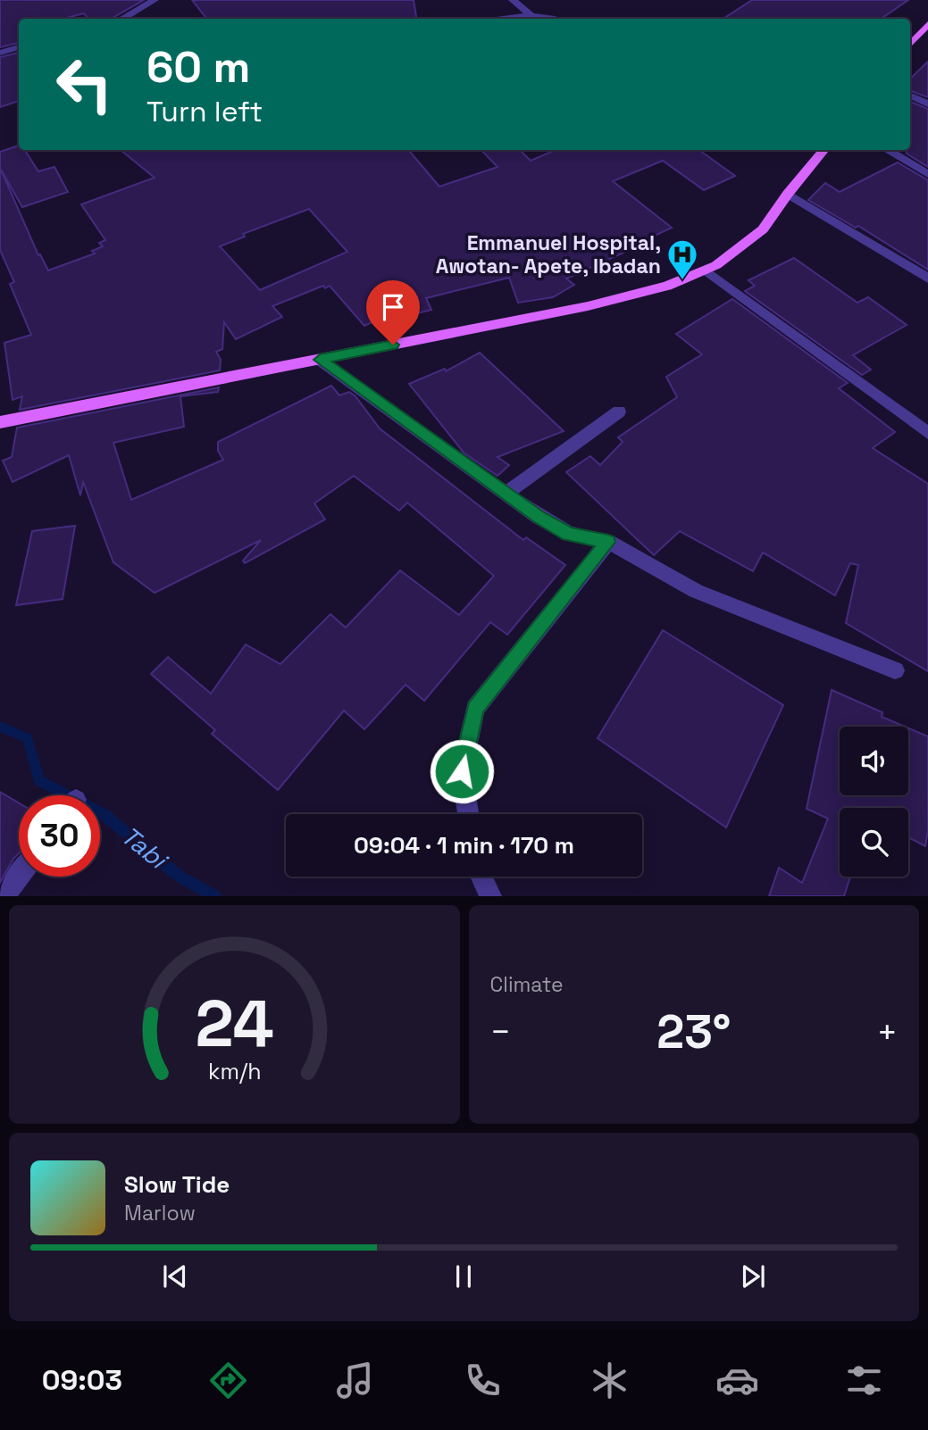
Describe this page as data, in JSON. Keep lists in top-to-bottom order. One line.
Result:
{"water":["Tabi"],"places":{"hospital":["Emmanuel Hospital, Awotan- Apete, Ibadan"]},"page":{"turn":["60 m","Turn left"],"limit":"30","trip":"09:04 · 1 min · 170 m","tile":"Climate","heat":["−","23°","+"],"song":["Slow Tide","Marlow"],"tabs":"09:03","gauge":["24","km/h"]}}
